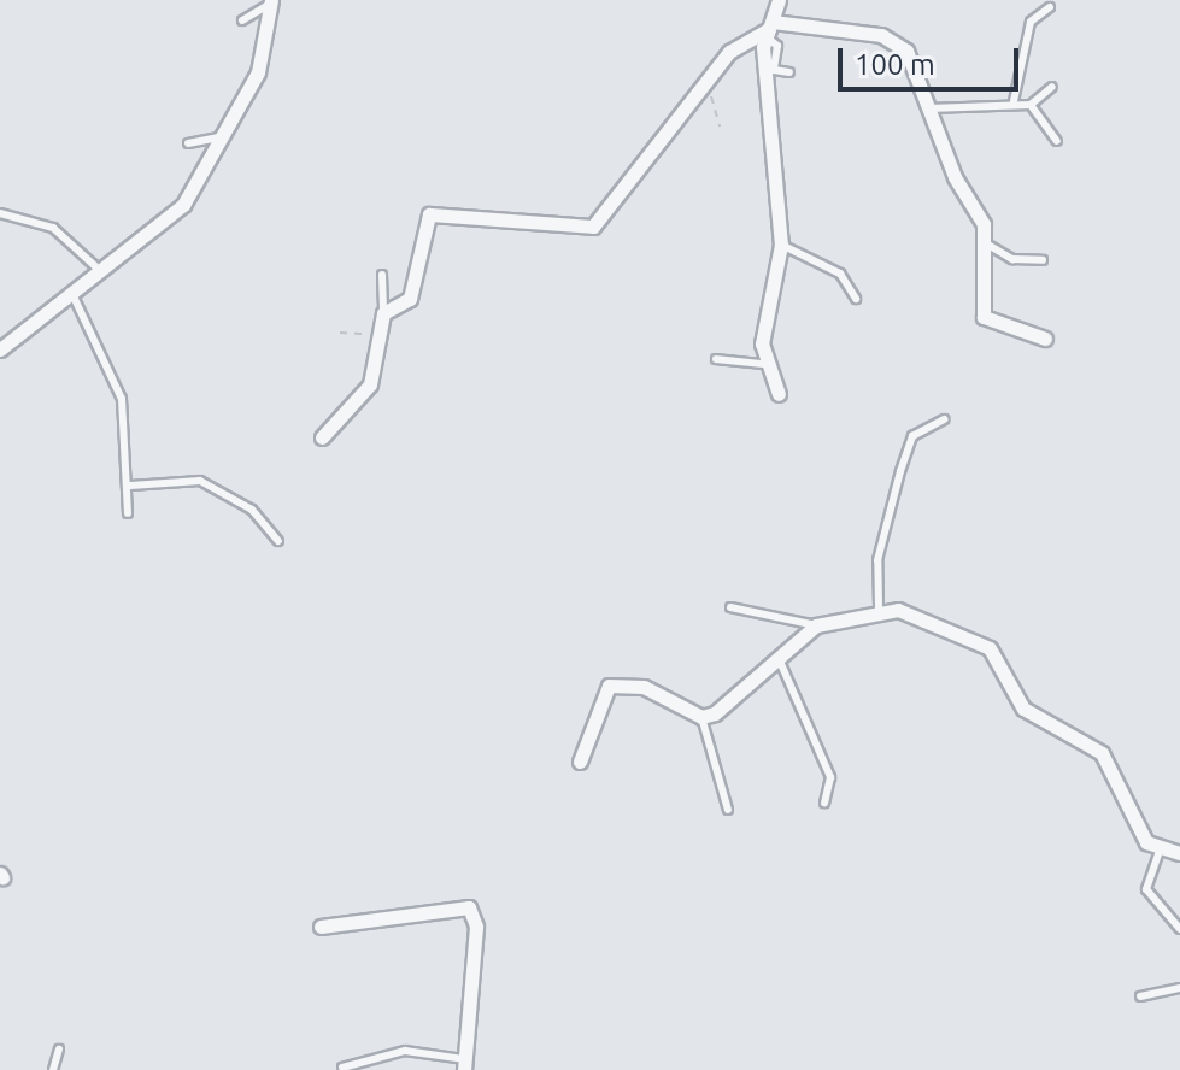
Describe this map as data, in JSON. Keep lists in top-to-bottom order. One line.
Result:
{"scale_bar":"100 m"}
